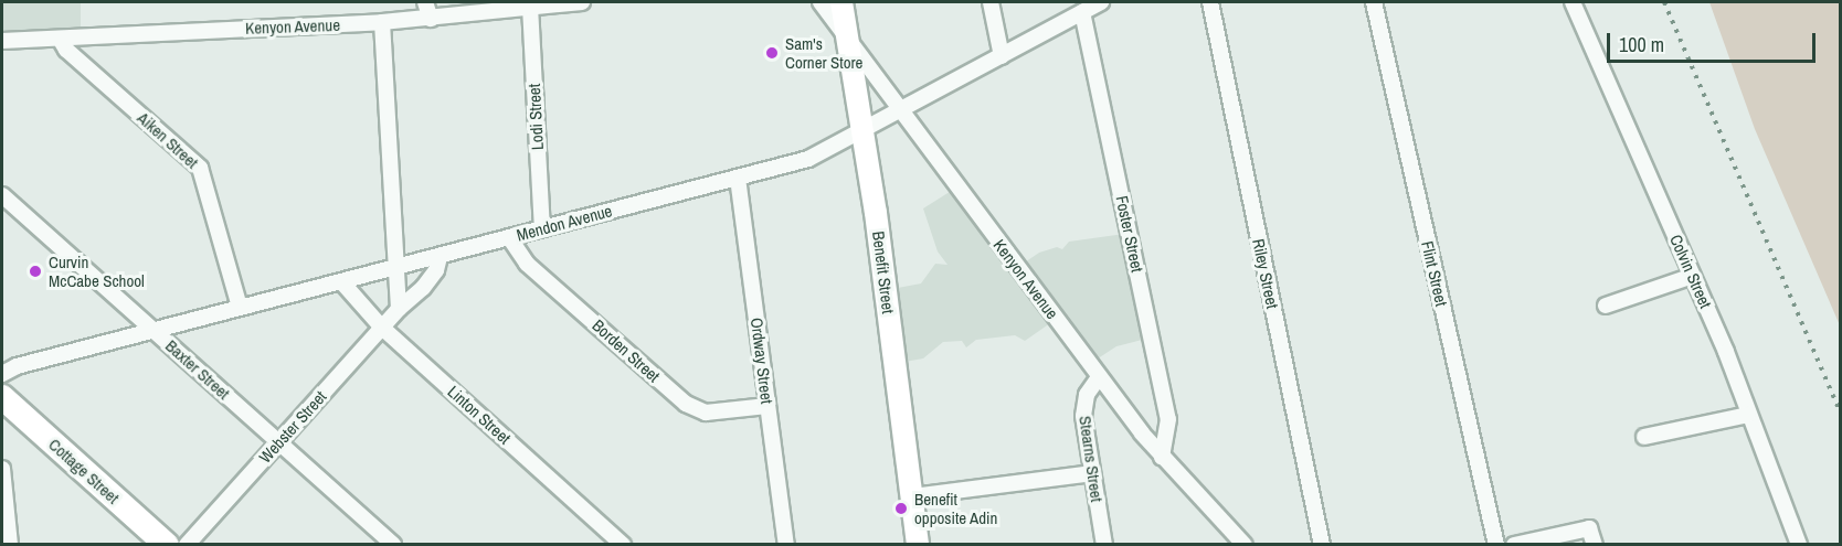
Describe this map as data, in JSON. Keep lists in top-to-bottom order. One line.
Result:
{"streets":{"main road":["Cottage Street"],"street":["Kenyon Avenue","Lodi Street","Aiken Street","Mendon Avenue","Foster Street","Colvin Street","Benefit Street","Riley Street","Flint Street","Borden Street","Ordway Street","Baxter Street","Linton Street","Webster Street","Stearns Street"]},"crossings":[["Kenyon Avenue","Lodi Street"],["Kenyon Avenue","Aiken Street"],["Kenyon Avenue","Mendon Avenue"],["Kenyon Avenue","Foster Street"],["Kenyon Avenue","Benefit Street"],["Kenyon Avenue","Stearns Street"],["Lodi Street","Mendon Avenue"],["Aiken Street","Mendon Avenue"],["Mendon Avenue","Foster Street"],["Mendon Avenue","Benefit Street"],["Mendon Avenue","Borden Street"],["Mendon Avenue","Ordway Street"],["Mendon Avenue","Baxter Street"],["Mendon Avenue","Linton Street"],["Mendon Avenue","Webster Street"],["Borden Street","Ordway Street"],["Baxter Street","Webster Street"],["Linton Street","Webster Street"]],"places":["Sam's Corner Store","Curvin McCabe School","Benefit opposite Adin"],"scale_bar":"100 m"}
